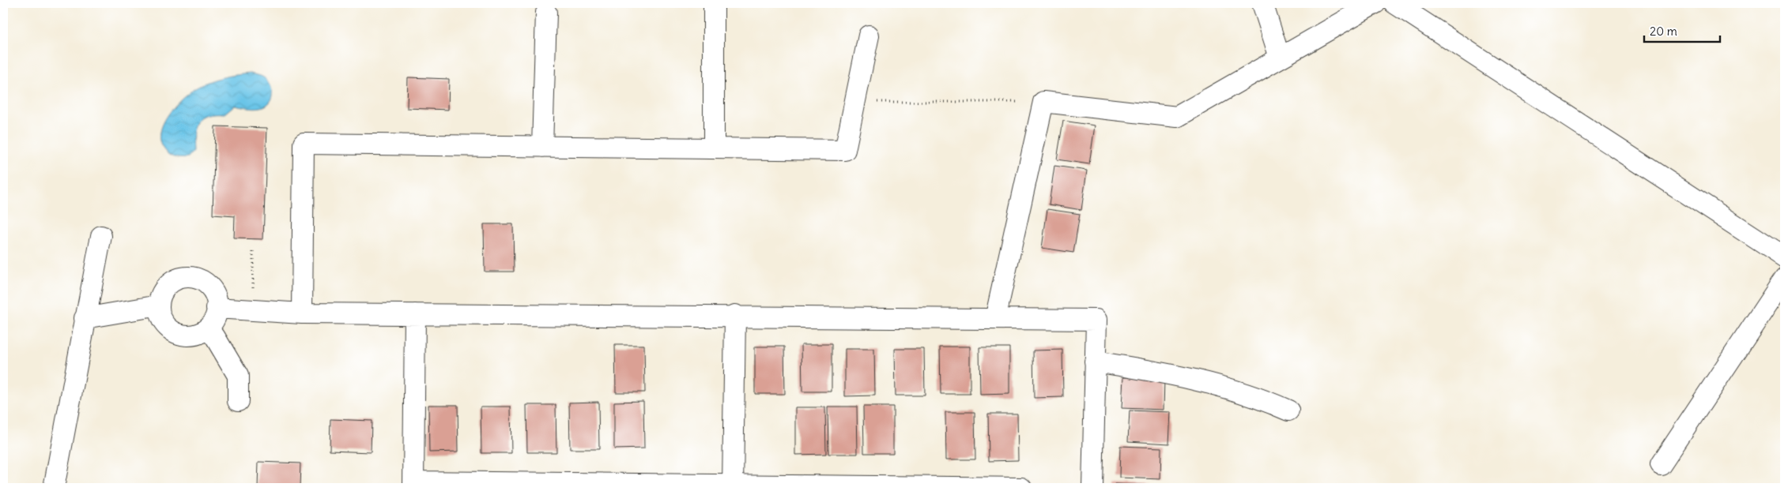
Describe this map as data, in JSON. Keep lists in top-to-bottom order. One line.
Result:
{"scale_bar":"20 m"}
